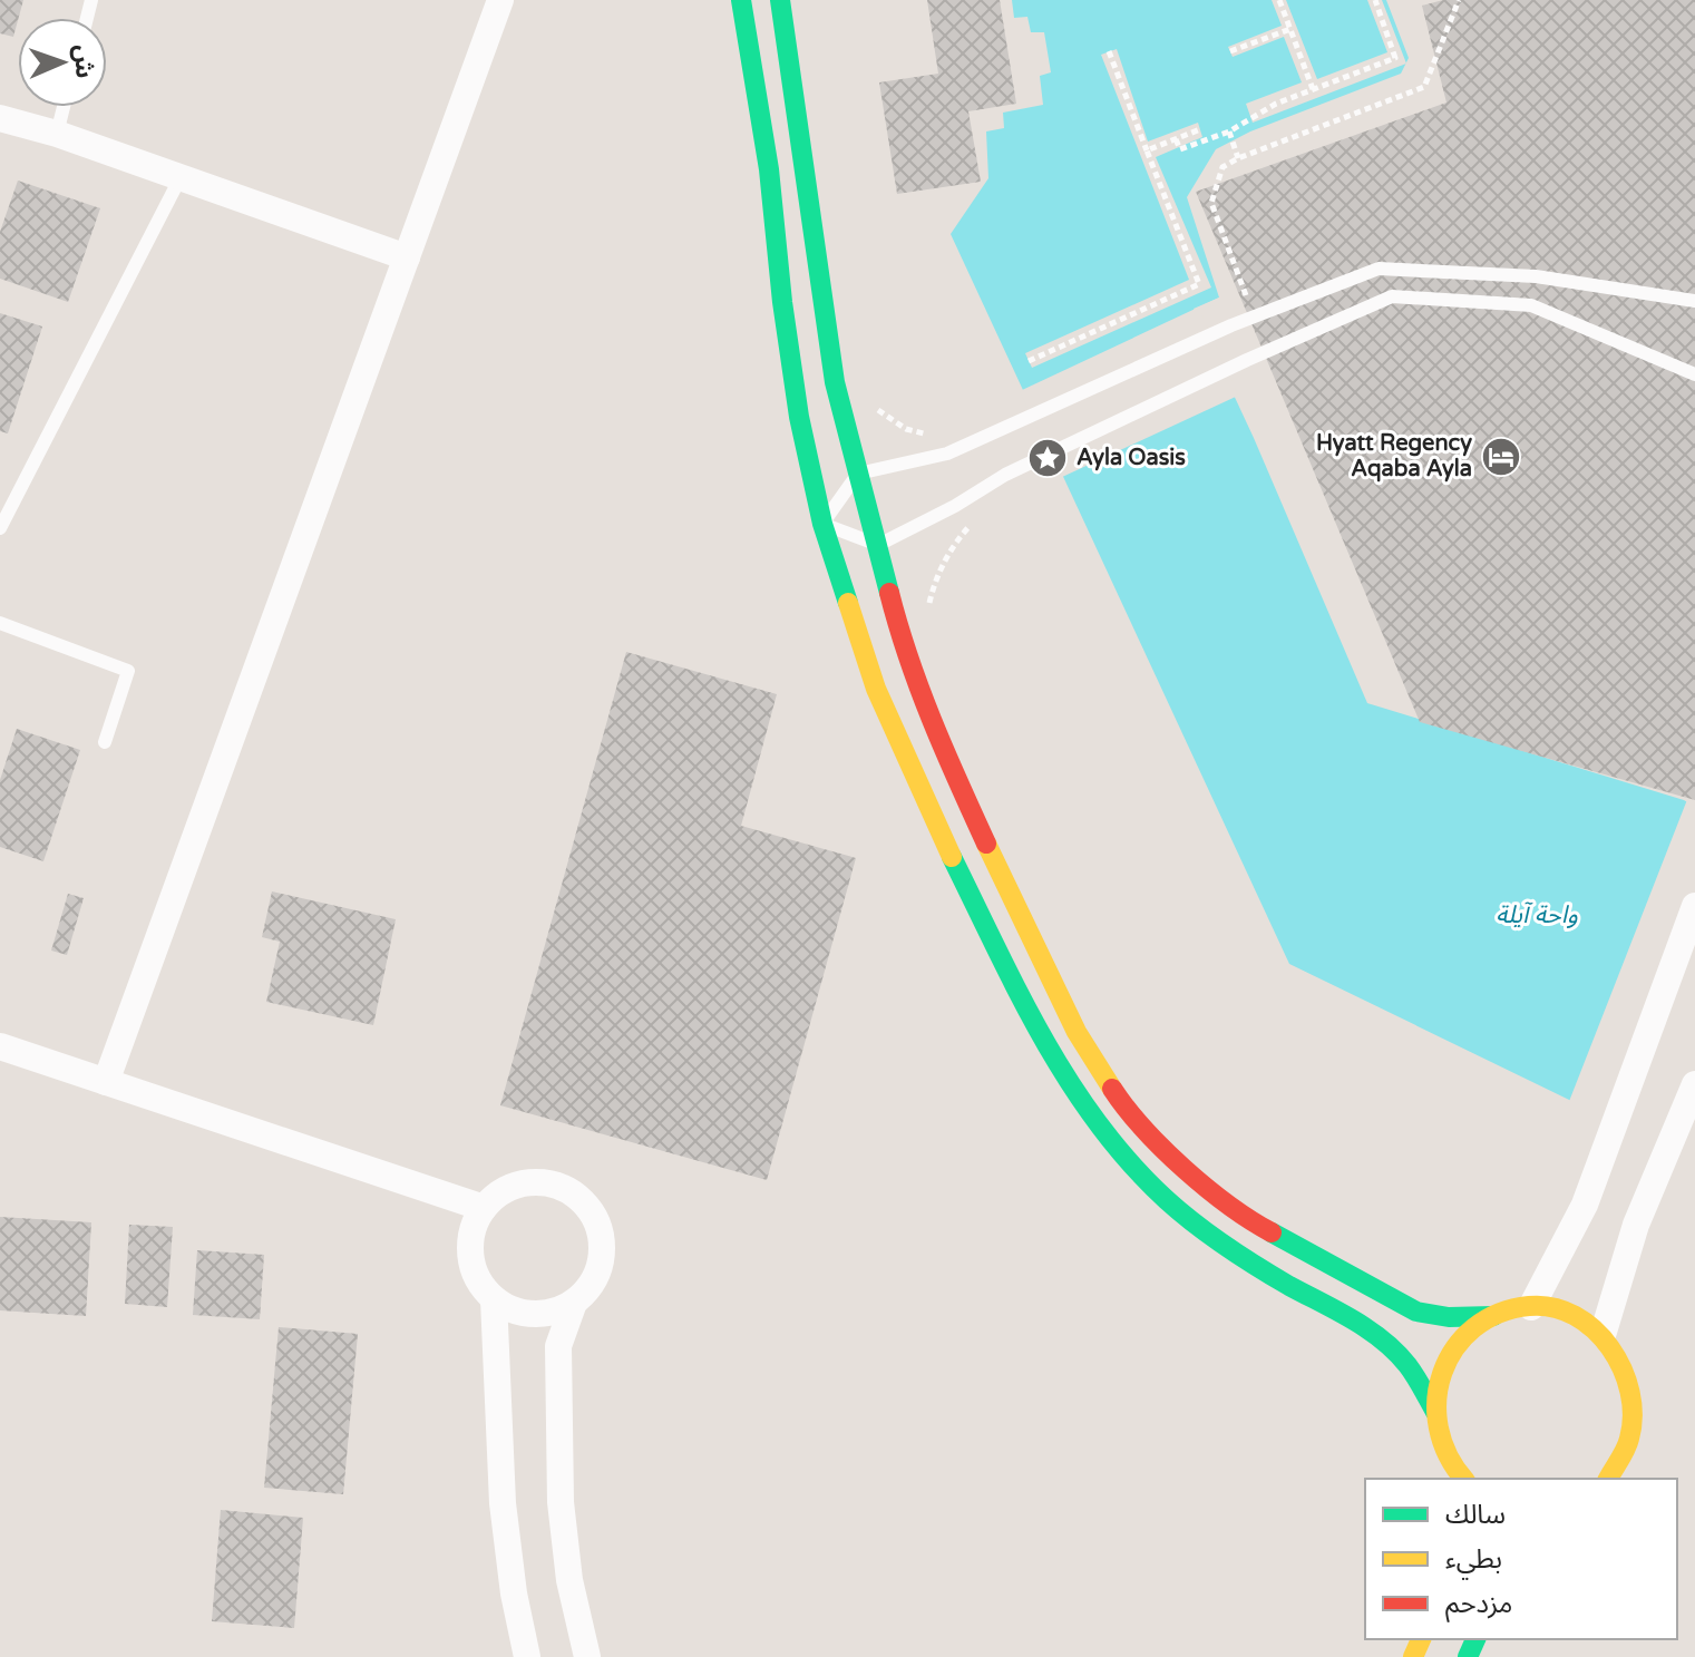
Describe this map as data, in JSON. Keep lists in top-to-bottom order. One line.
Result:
{"water":["واحة آيلة"],"places":{"hotel":["Hyatt Regency Aqaba Ayla"],"place":["Ayla Oasis"]},"legend":["سالك","بطيء","مزدحم"],"north":"right"}
